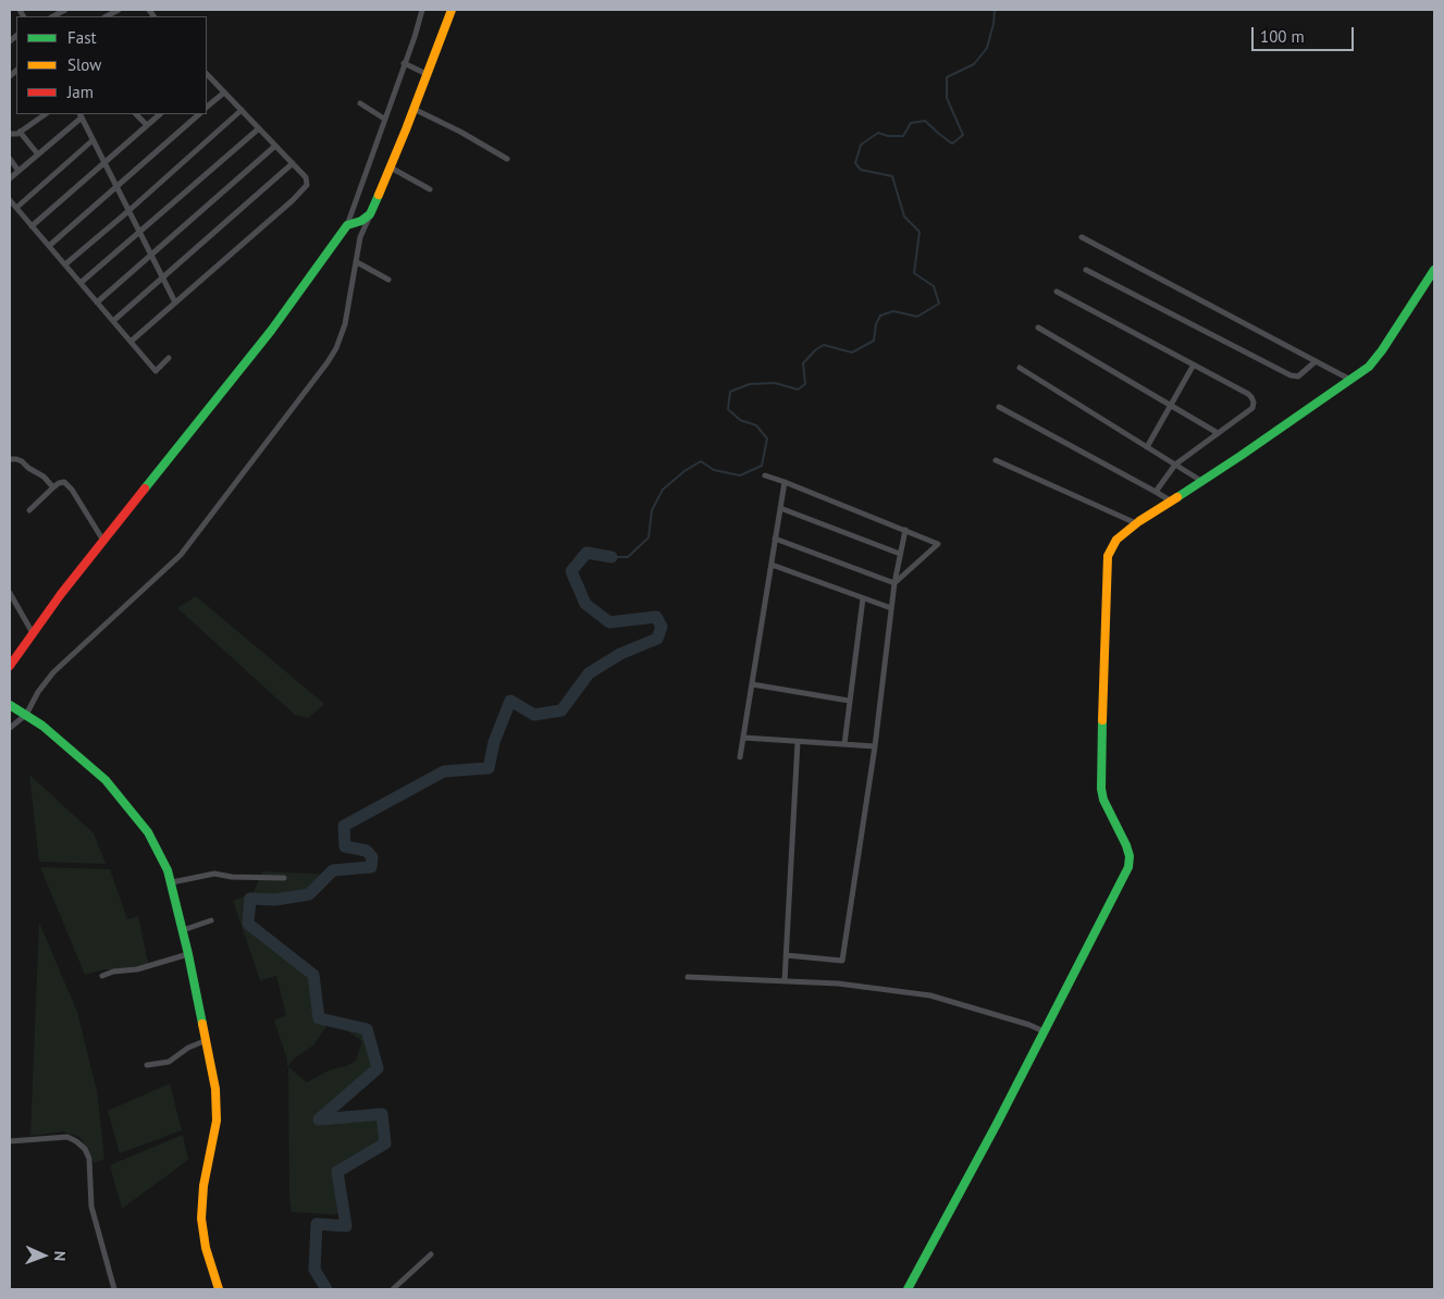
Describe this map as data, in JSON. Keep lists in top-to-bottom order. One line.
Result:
{"legend":["Fast","Slow","Jam"],"scale_bar":"100 m","north":"right"}
